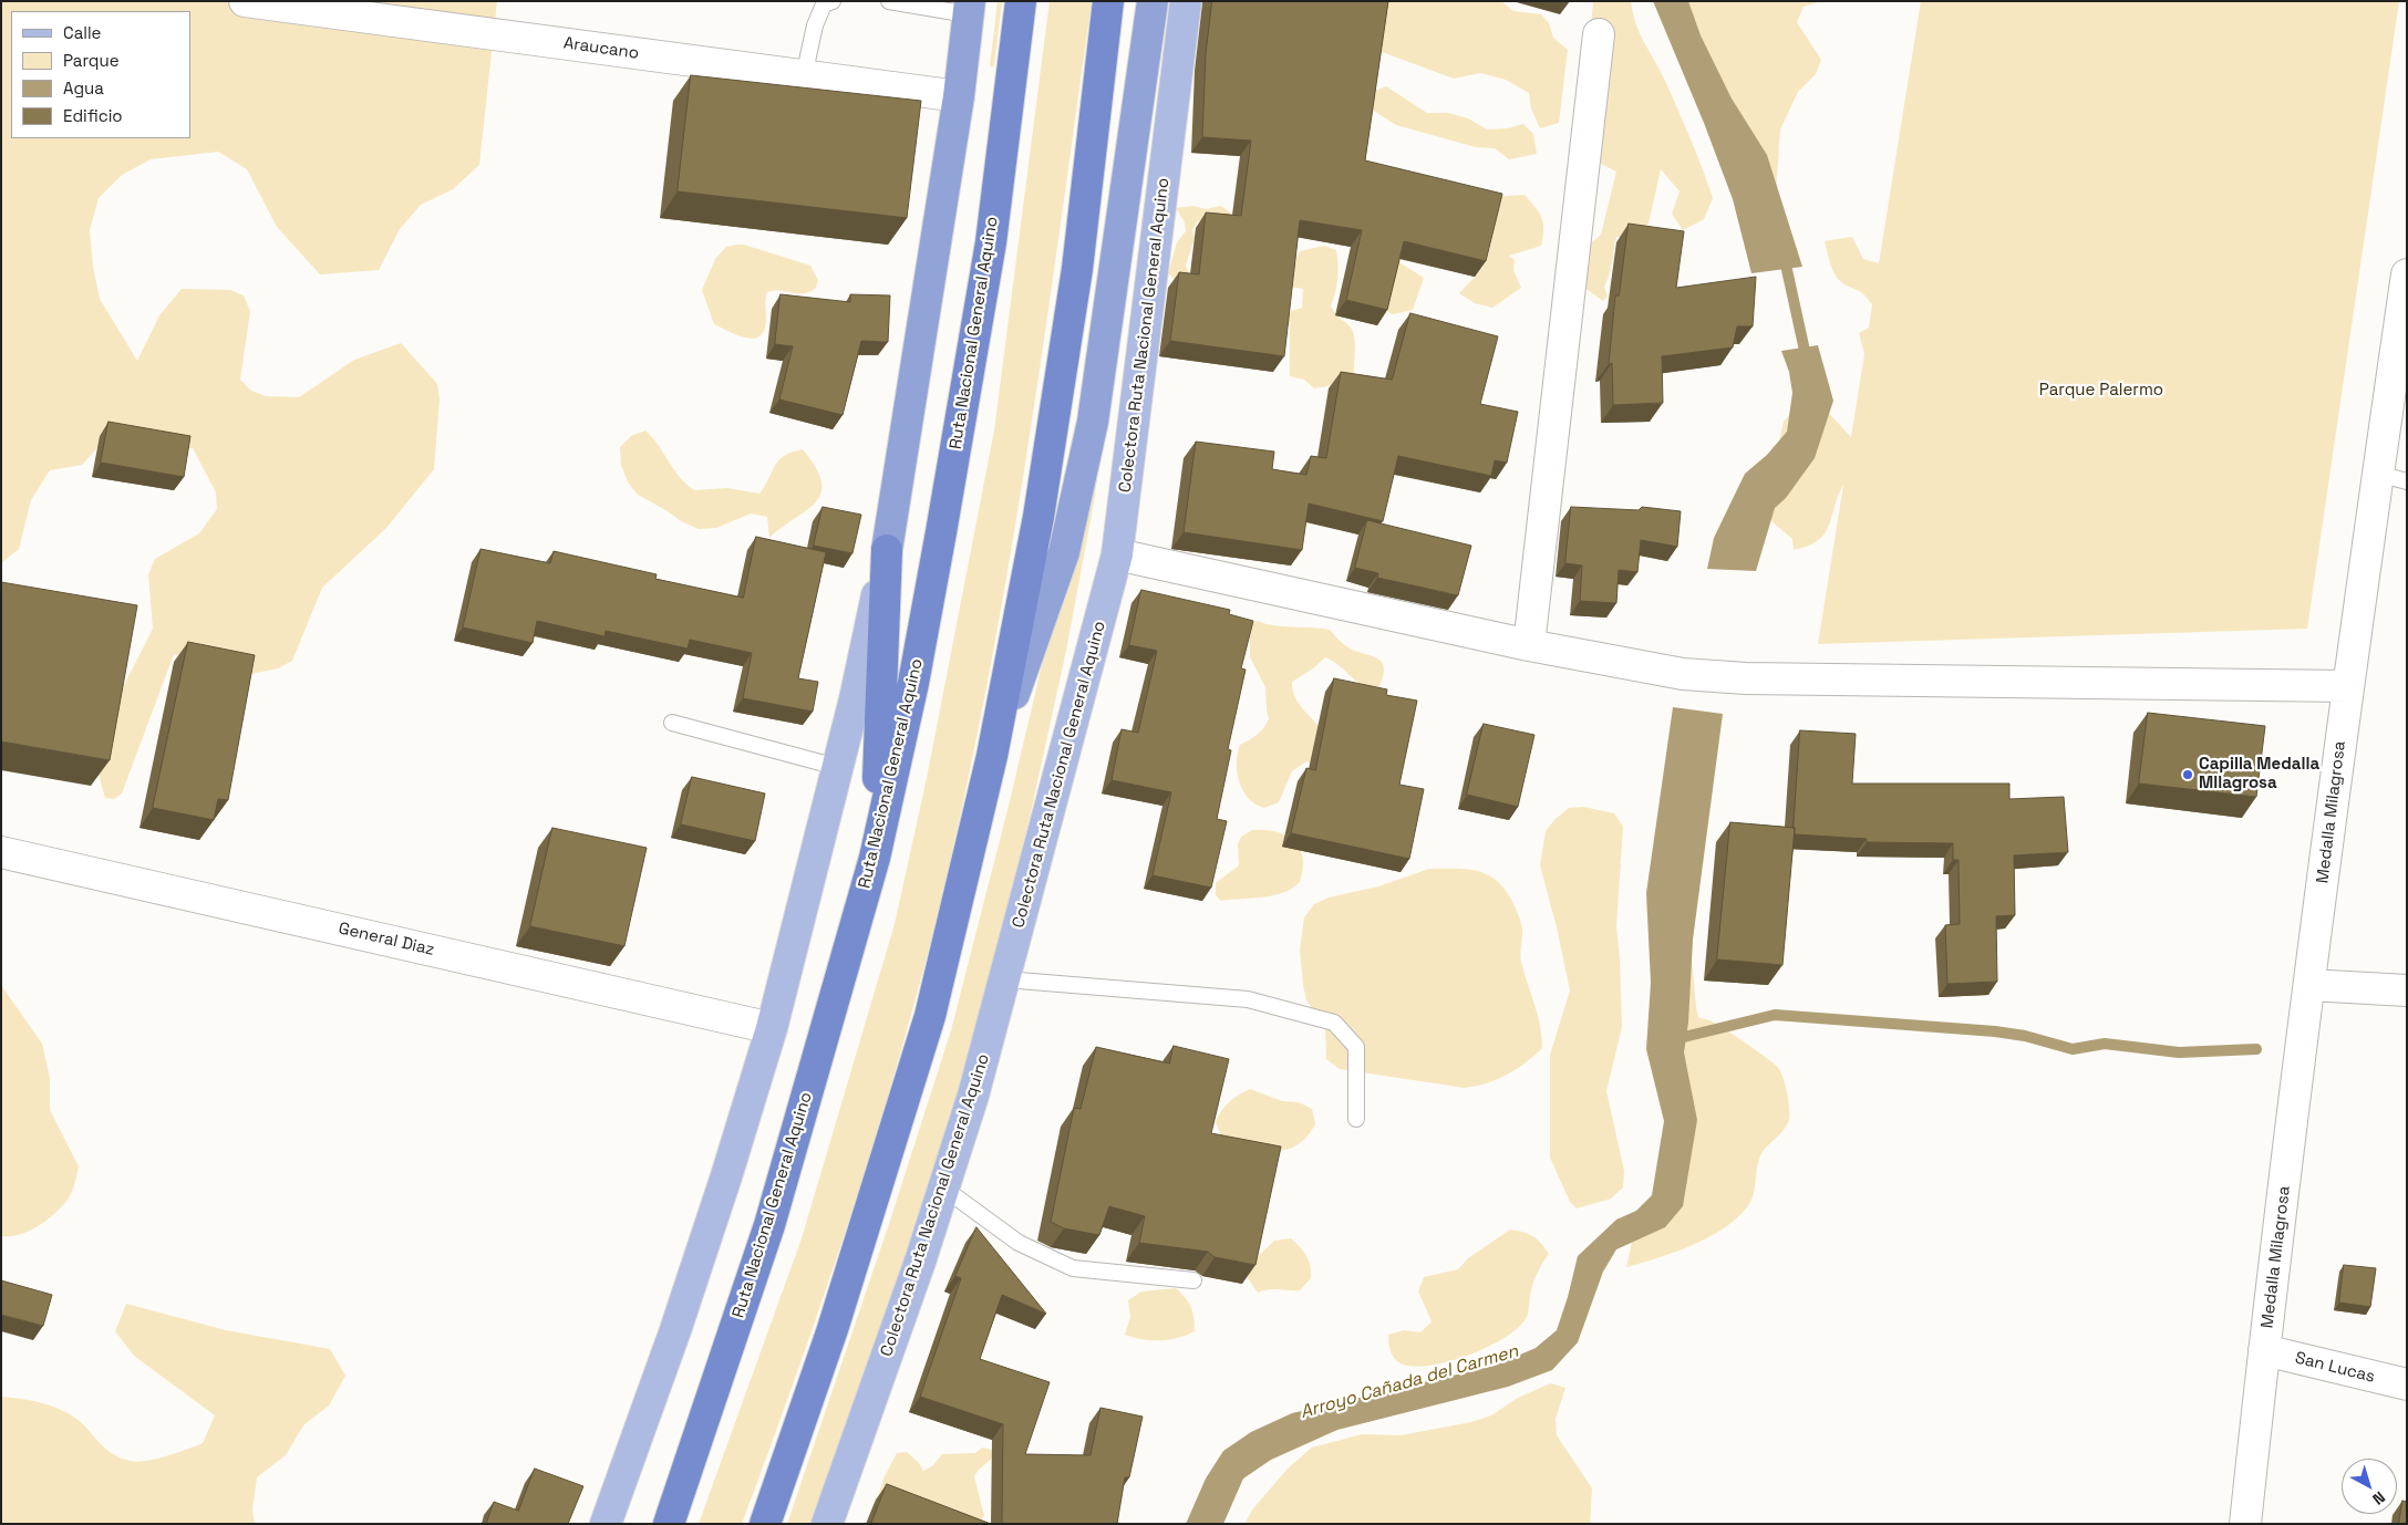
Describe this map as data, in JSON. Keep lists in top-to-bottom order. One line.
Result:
{"streets":{"highway":["Ruta Nacional General Aquino"],"main road":["Colectora Ruta Nacional General Aquino"],"street":["Araucano","Medalla Milagrosa","General Diaz","San Lucas"]},"crossings":[["Medalla Milagrosa","San Lucas"]],"water":["Arroyo Cañada del Carmen"],"parks":["Parque Palermo"],"places":["Capilla Medalla MIlagrosa"],"legend":["Calle","Parque","Agua","Edificio"],"north":"bottom right"}
